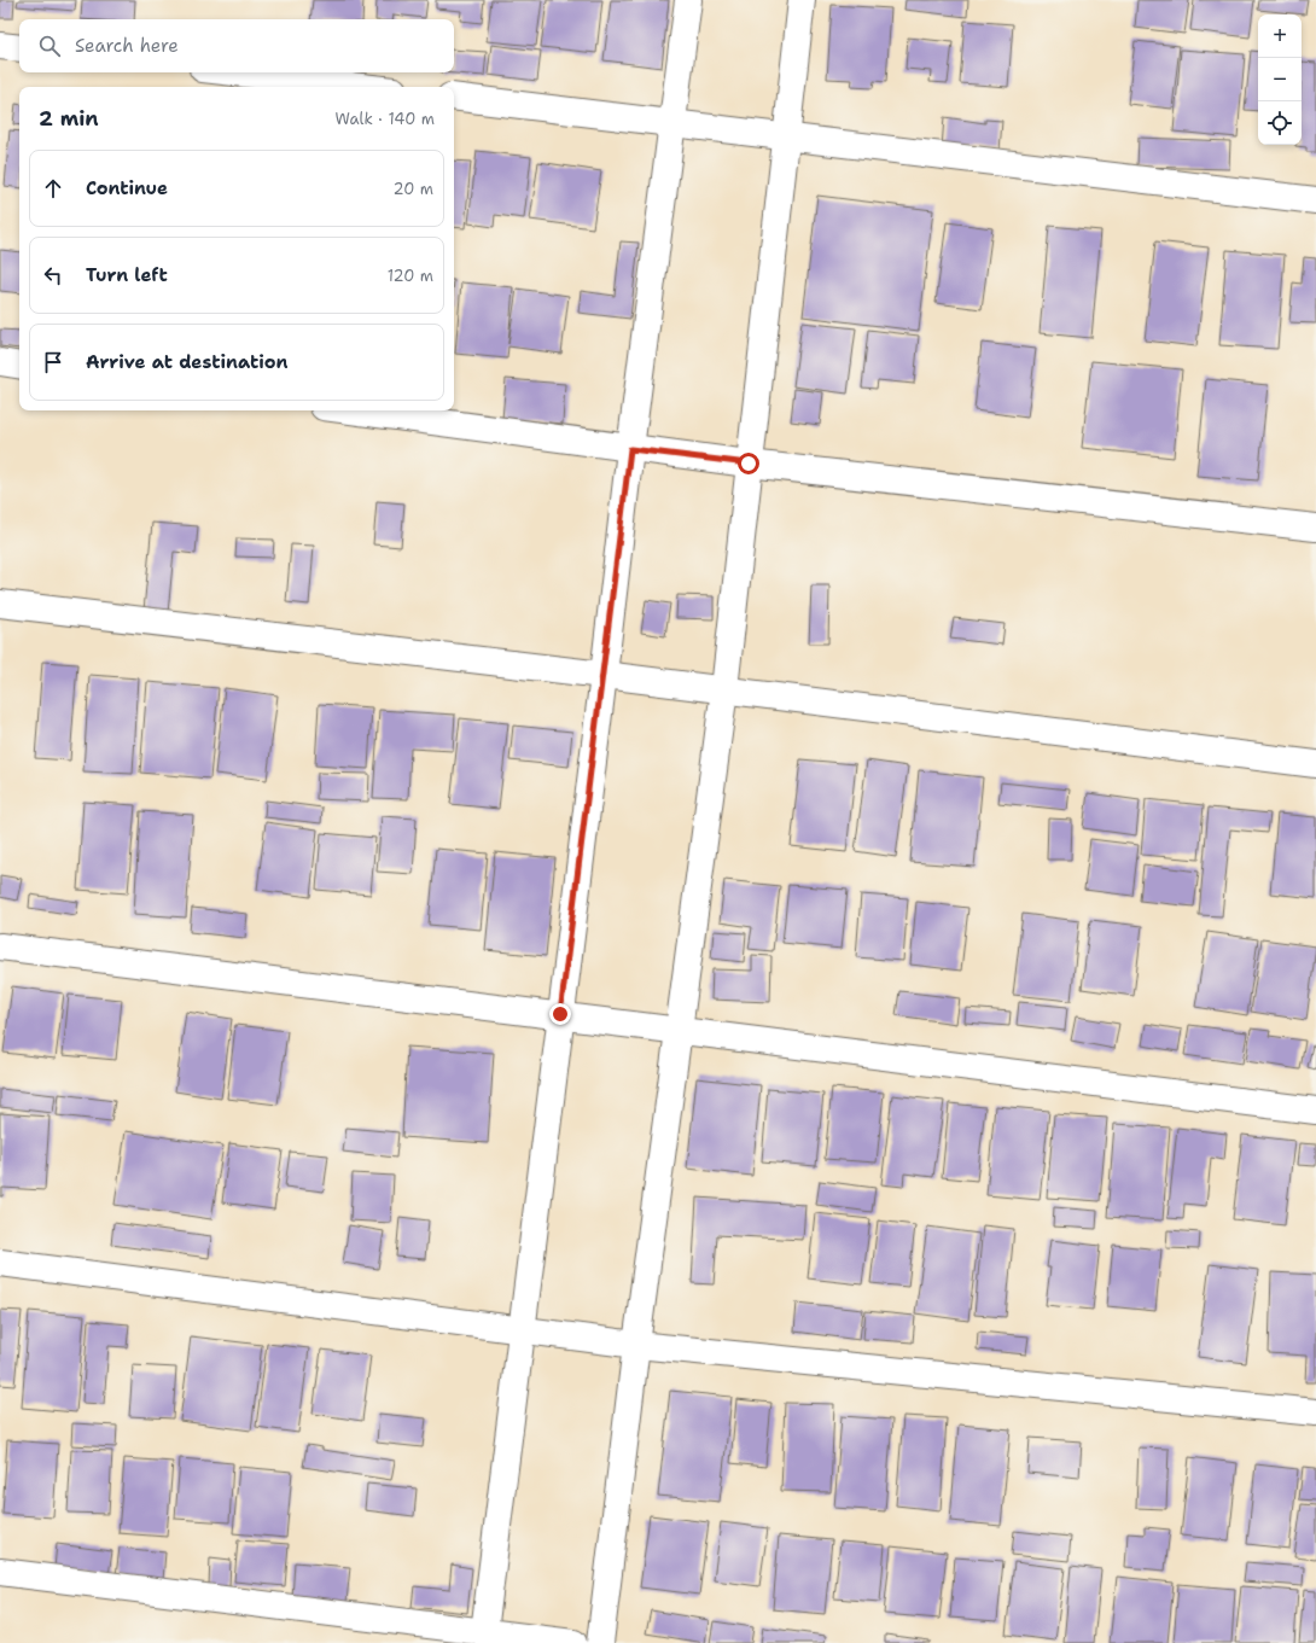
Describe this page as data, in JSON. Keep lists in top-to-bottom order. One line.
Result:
{"page":{"map_buttons":["+","−"],"search":"Search here","heading":["2 min","Walk · 140 m"],"list":[["Continue","20 m"],["Turn left","120 m"],"Arrive at destination"]}}
